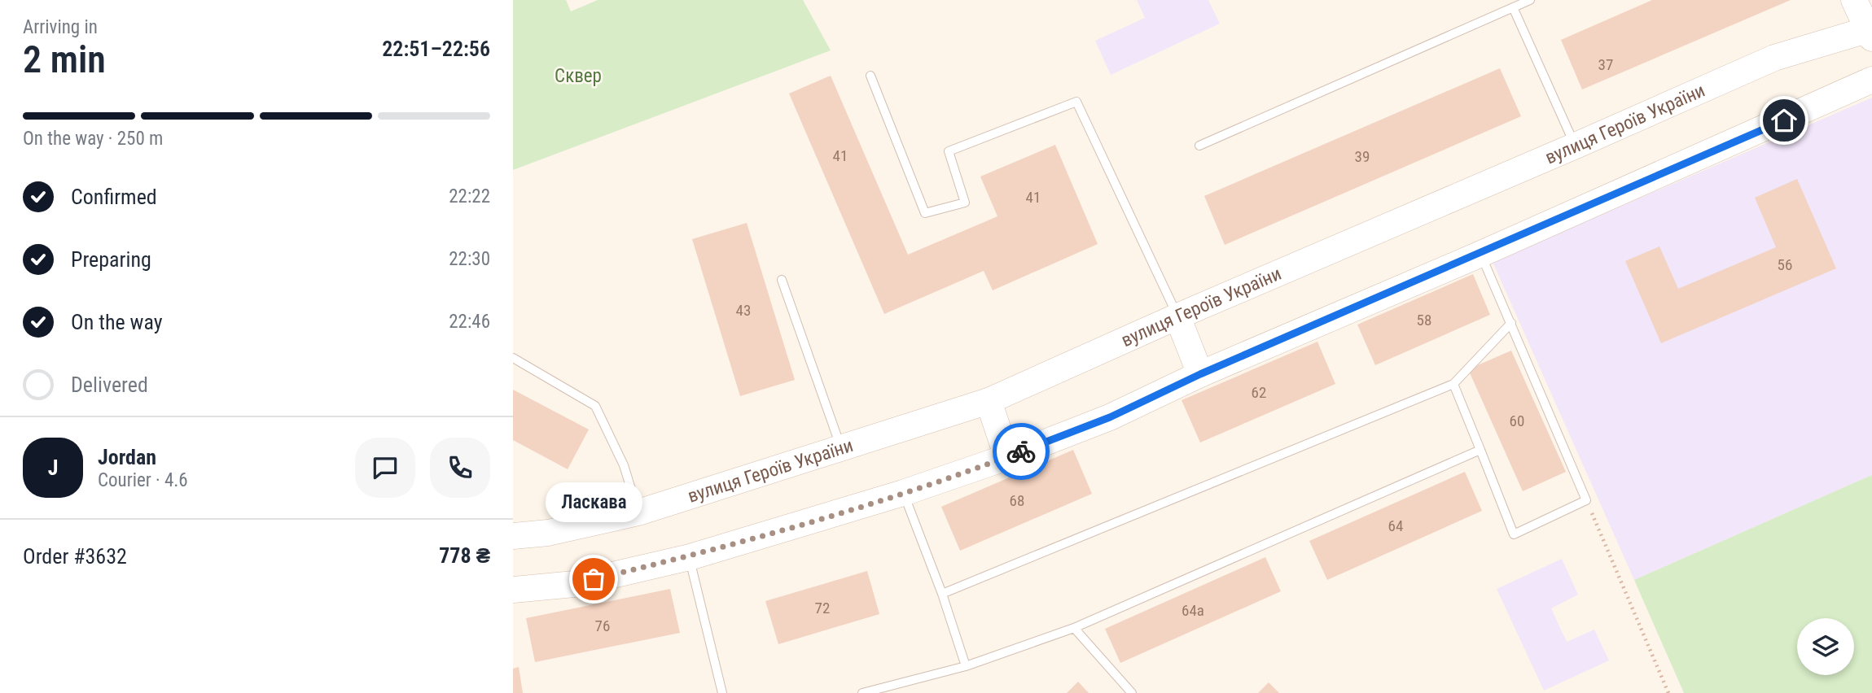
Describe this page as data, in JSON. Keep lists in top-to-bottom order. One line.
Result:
{"streets":{"main road":["вулиця Героїв України"]},"parks":["Сквер"],"places":["Ласкава"],"house_numbers":["37","41","39","41","56","43","58","62","60","68","64","72","64а","76"],"page":{"heading":["2 min","Arriving in","22:51–22:56"],"panel":["Jordan","Courier · 4.6","Order #3632","778 ₴"],"bar":"On the way · 250 m","list":[["Confirmed","22:22"],["Preparing","22:30"],["On the way","22:46"],"Delivered"],"round":"J","bubble":"Ласкава"}}
